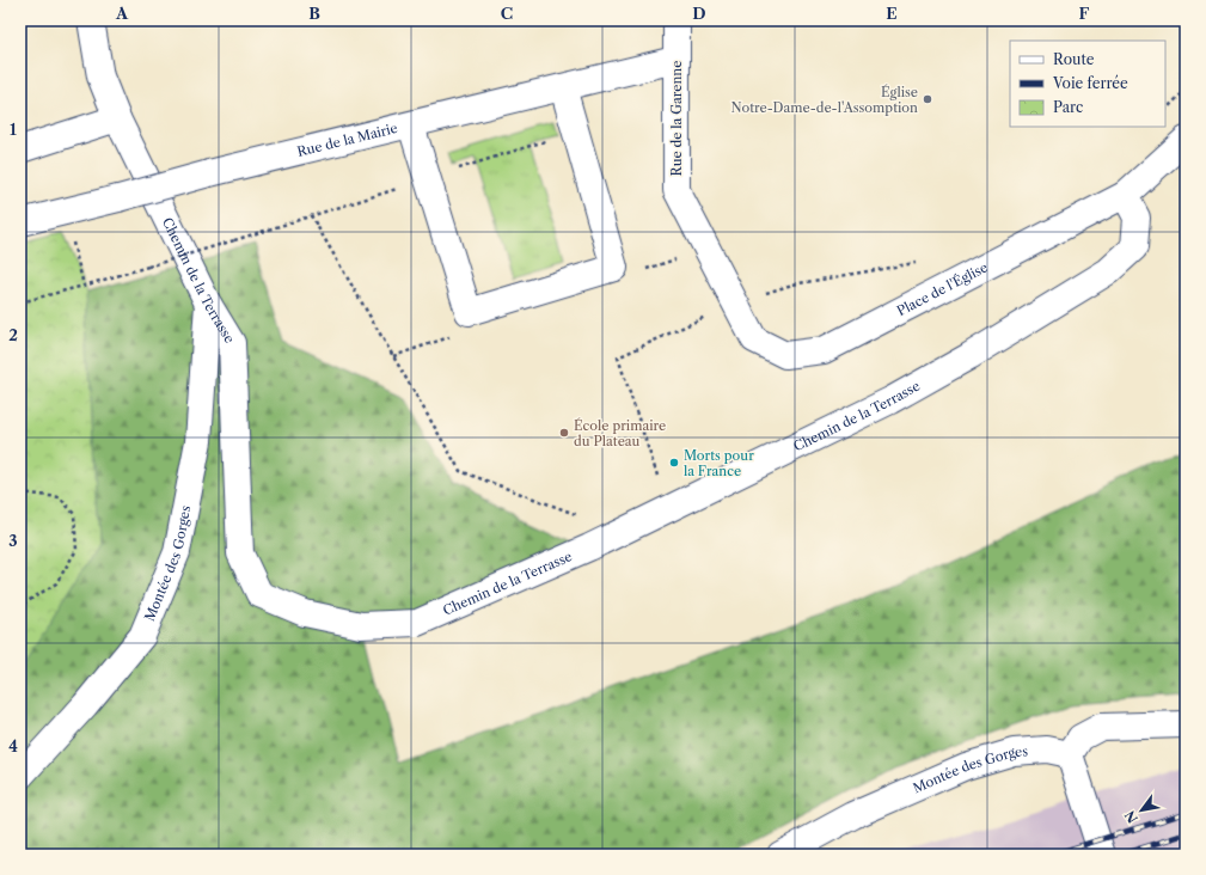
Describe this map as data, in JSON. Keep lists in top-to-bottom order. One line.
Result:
{"streets":{"street":["Rue de la Garenne","Rue de la Mairie","Chemin de la Terrasse","Place de l'Église","Montée des Gorges"]},"crossings":[["Rue de la Garenne","Rue de la Mairie"],["Rue de la Garenne","Place de l'Église"],["Chemin de la Terrasse","Place de l'Église"],["Chemin de la Terrasse","Montée des Gorges"]],"places":["Église Notre-Dame-de-l'Assomption","École primaire du Plateau","Morts pour la France"],"legend":["Route","Voie ferrée","Parc"],"north":"bottom left","grid":{"columns":["A","B","C","D","E","F"],"rows":["1","2","3","4"]}}
